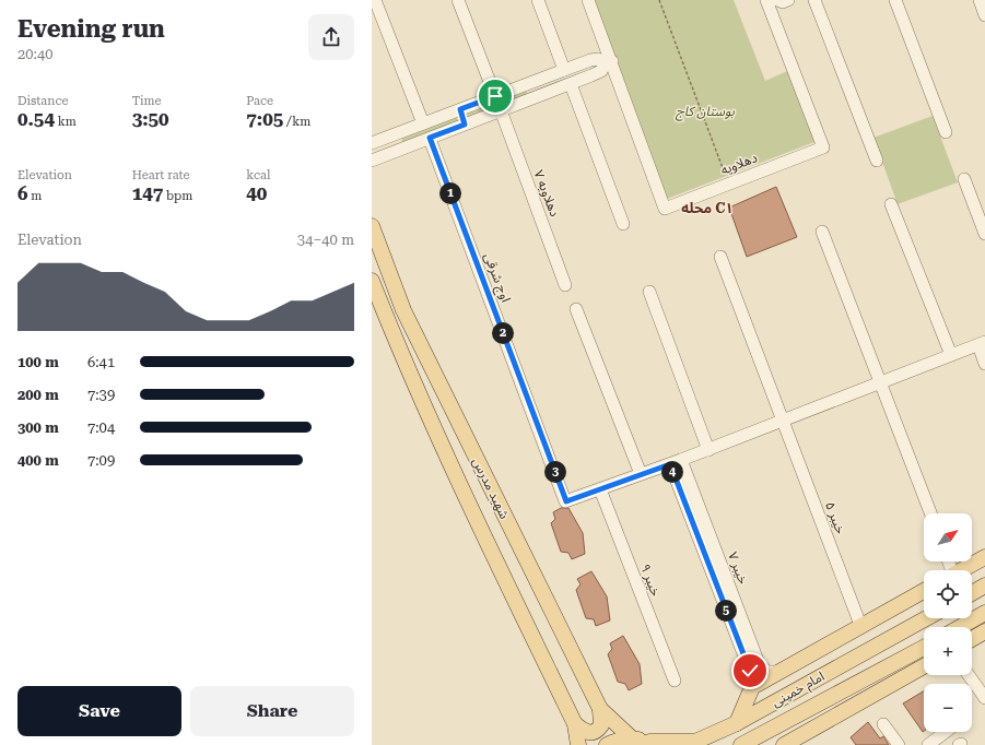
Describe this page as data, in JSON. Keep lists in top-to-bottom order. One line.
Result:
{"streets":{"main road":["شهید مدرس","امام خمینی"],"street":["دهلاویه","دهلاویه ۷","اوج شرقی","خیبر ۵","خیبر ۷","خیبر ۹"]},"crossings":[["اوج شرقی","خیبر ۹"],["شهید مدرس","امام خمینی"]],"districts":["محله C۱"],"parks":["بوستان کاج"],"north":"top right","page":{"heading":["Evening run","20:40"],"stats":[["Distance","0.54 km"],["Time","3:50"],["Pace","7:05 /km"],["Elevation","6 m"],["Heart rate","147 bpm"],["kcal","40"]],"pins":["1","2","3","4","5"],"chart":["Elevation","34–40 m"],"list":[{"name":"100 m","note":"6:41"},{"name":"200 m","note":"7:39"},{"name":"300 m","note":"7:04"},{"name":"400 m","note":"7:09"}],"map_buttons":["+","−"],"buttons":["Save","Share"]}}
